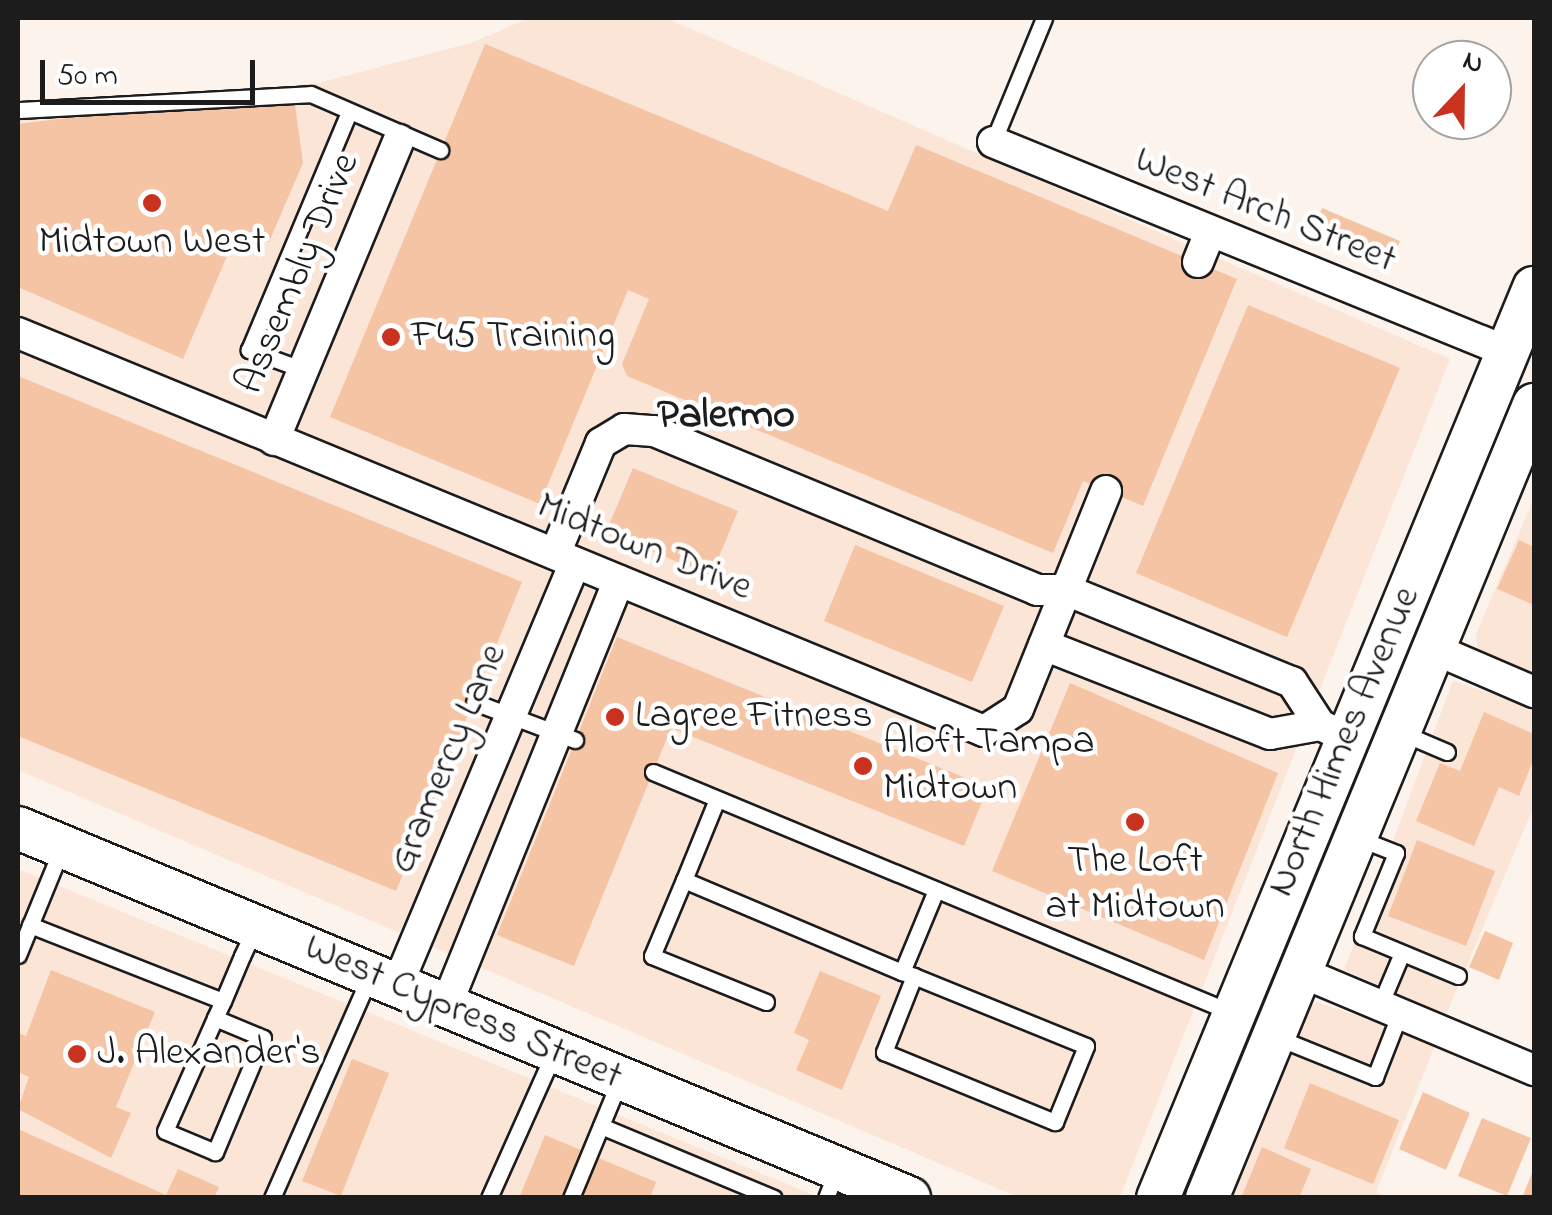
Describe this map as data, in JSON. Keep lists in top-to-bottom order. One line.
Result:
{"streets":{"street":["West Arch Street","Assembly Drive","Midtown Drive","North Himes Avenue","Gramercy Lane","West Cypress Street"]},"crossings":[["West Arch Street","North Himes Avenue"],["Assembly Drive","Midtown Drive"],["Midtown Drive","Gramercy Lane"],["Gramercy Lane","West Cypress Street"]],"districts":["Palermo"],"places":["Midtown West","F45 Training","Lagree Fitness","Aloft Tampa Midtown","The Loft at Midtown","J. Alexander's"],"scale_bar":"50 m","north":"top"}
